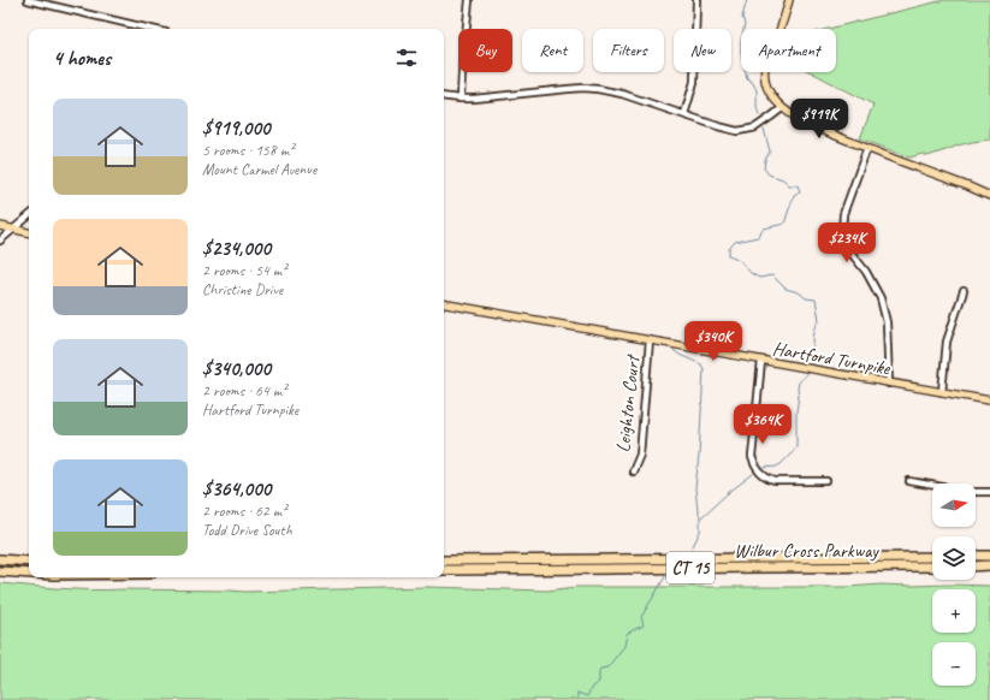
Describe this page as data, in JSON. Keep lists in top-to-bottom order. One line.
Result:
{"streets":{"highway":["Wilbur Cross Parkway","CT 15"],"main road":["Hartford Turnpike"],"street":["Leighton Court"]},"crossings":[["Hartford Turnpike","Leighton Court"]],"north":"right","page":{"chip":["Buy","Rent","Filters","New","Apartment"],"heading":"4 homes","list":[{"name":"$919,000","note":"5 rooms · 158 m² · Mount Carmel Avenue"},{"name":"$234,000","note":"2 rooms · 54 m² · Christine Drive"},{"name":"$340,000","note":"2 rooms · 64 m² · Hartford Turnpike"},{"name":"$364,000","note":"2 rooms · 62 m² · Todd Drive South"}],"price":["$919K","$234K","$340K","$364K"],"map_buttons":["+","−"]}}
